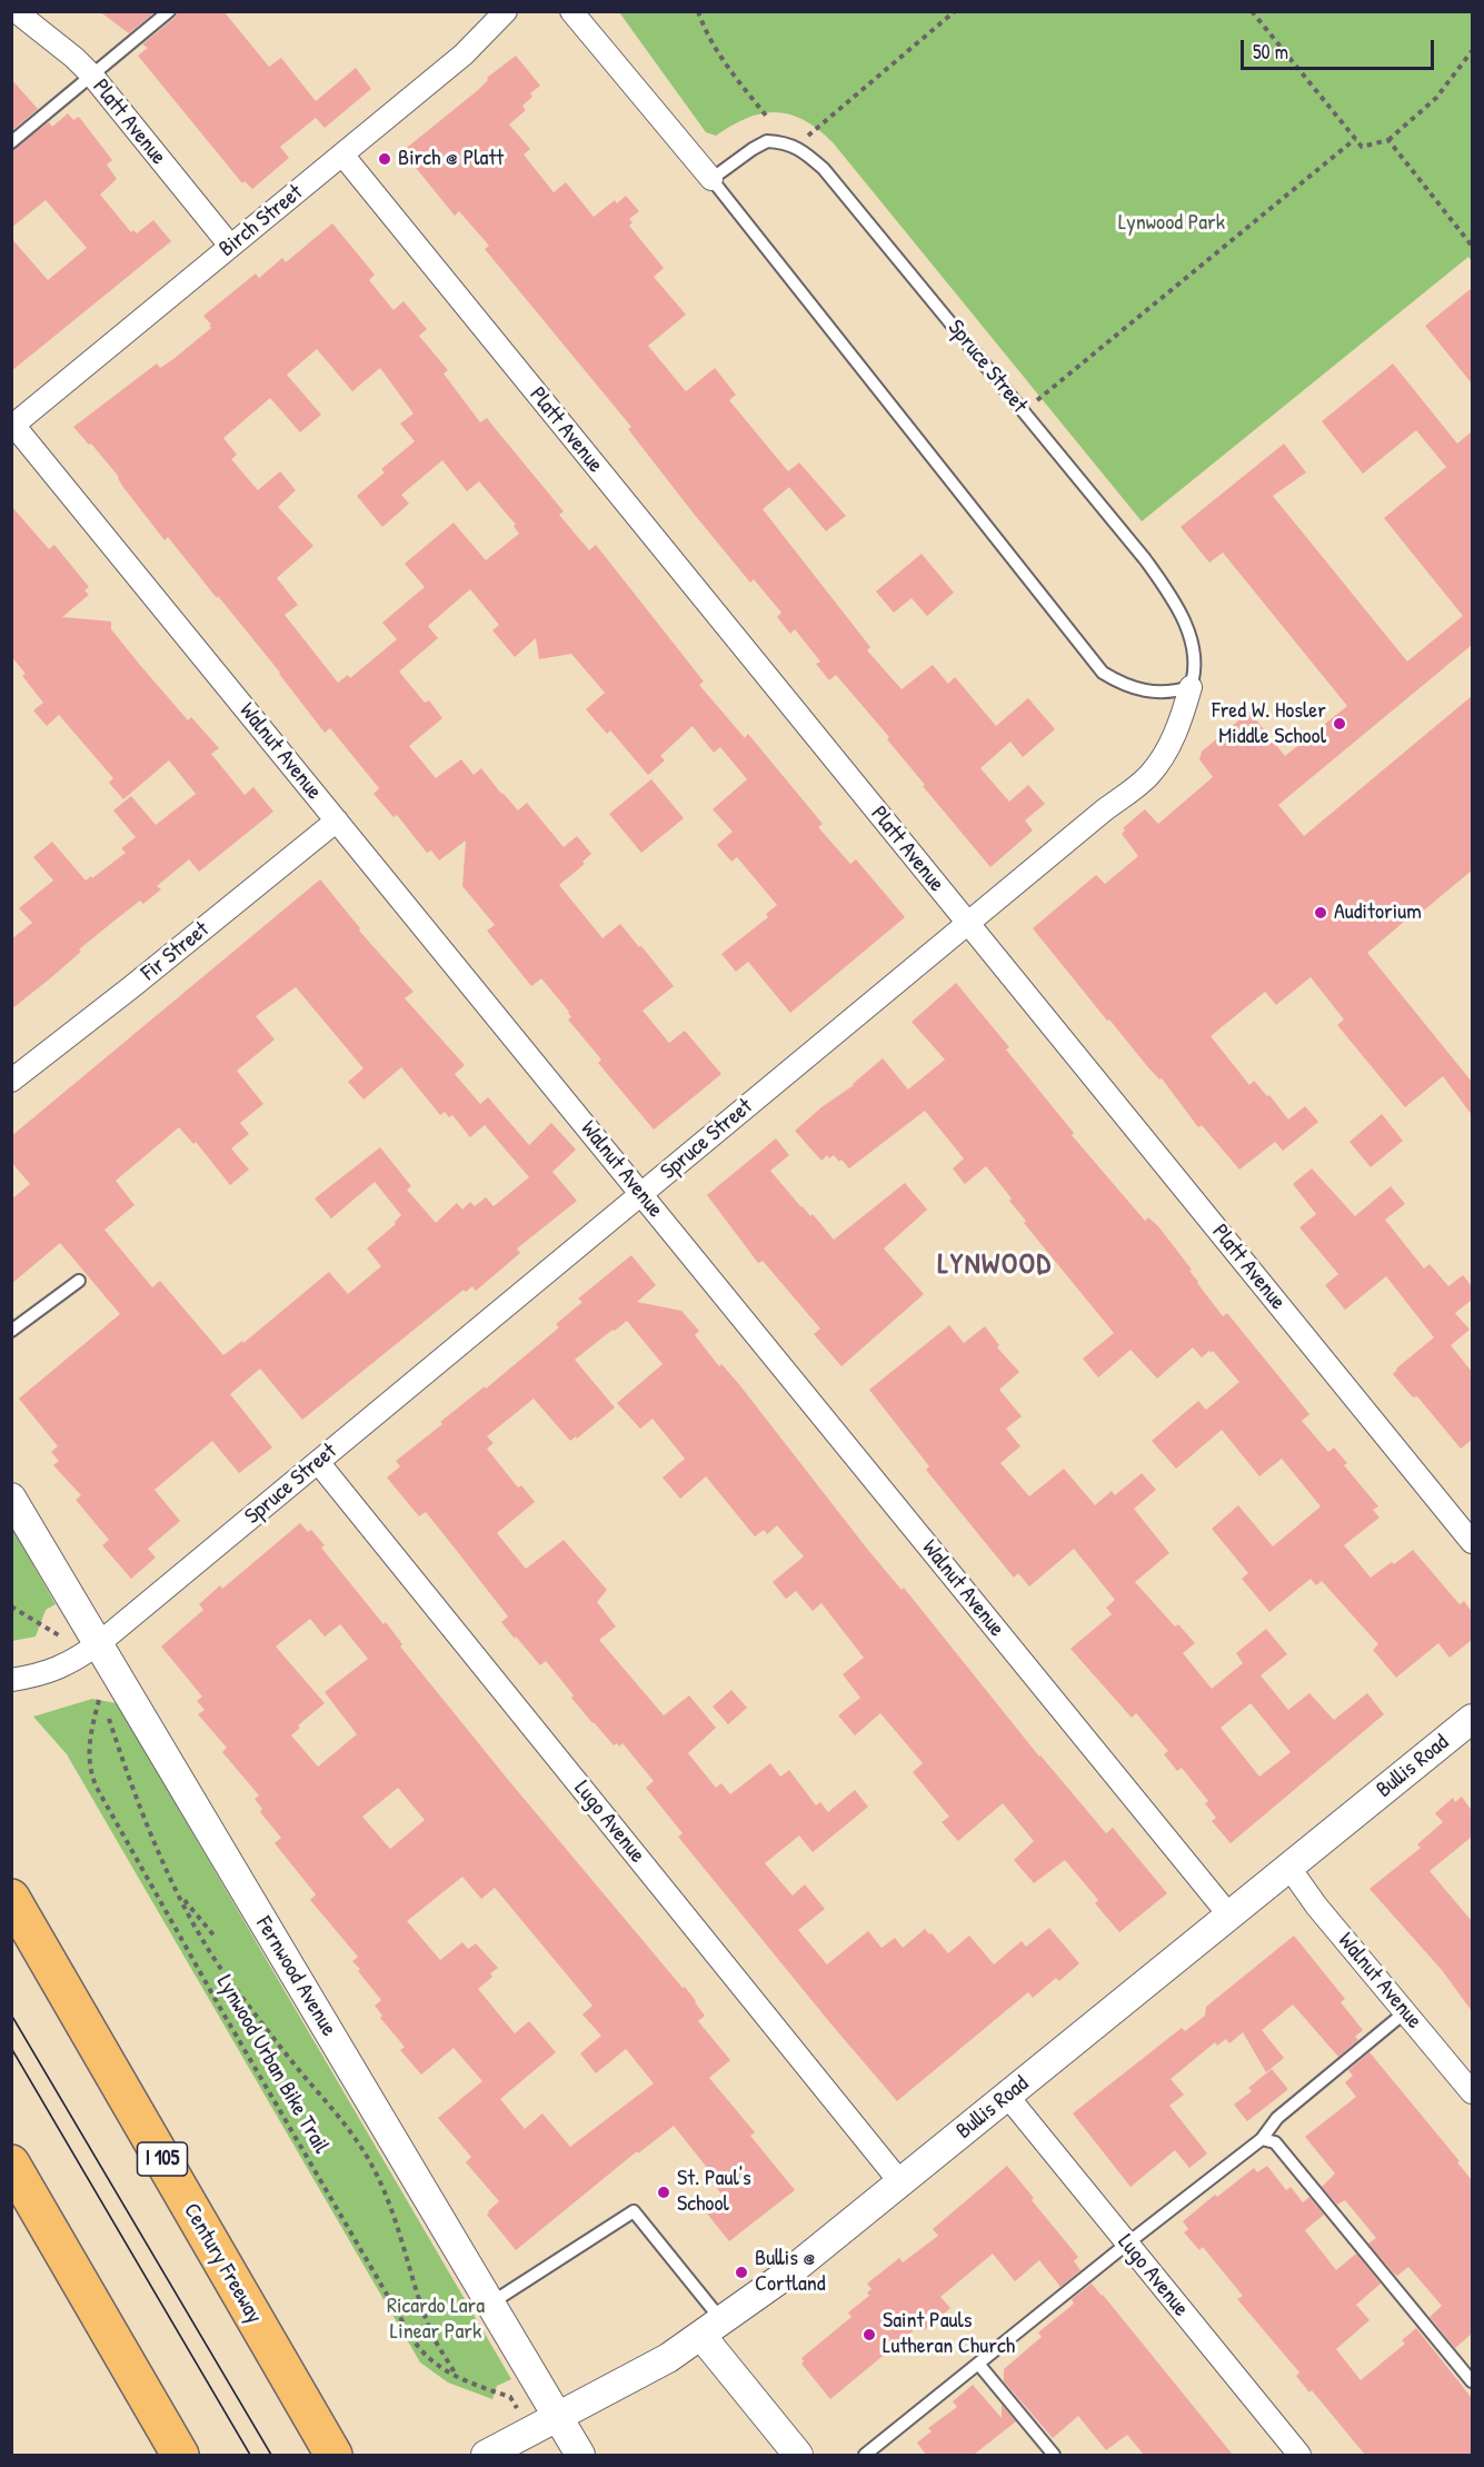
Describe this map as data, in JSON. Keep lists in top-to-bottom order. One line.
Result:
{"streets":{"highway":["I 105","Century Freeway"],"street":["Platt Avenue","Birch Street","Spruce Street","Walnut Avenue","Fir Street","Bullis Road","Lugo Avenue","Fernwood Avenue"],"path":["Lynwood Urban Bike Trail"]},"crossings":[["Platt Avenue","Birch Street"],["Platt Avenue","Spruce Street"],["Birch Street","Walnut Avenue"],["Spruce Street","Walnut Avenue"],["Spruce Street","Lugo Avenue"],["Spruce Street","Fernwood Avenue"],["Walnut Avenue","Fir Street"],["Walnut Avenue","Bullis Road"],["Bullis Road","Lugo Avenue"],["Bullis Road","Fernwood Avenue"]],"districts":["LYNWOOD"],"parks":["Lynwood Park","Ricardo Lara Linear Park"],"places":["Birch @ Platt","Fred W. Hosler Middle School","Auditorium","St. Paul's School","Bullis @ Cortland","Saint Pauls Lutheran Church"],"scale_bar":"50 m"}
